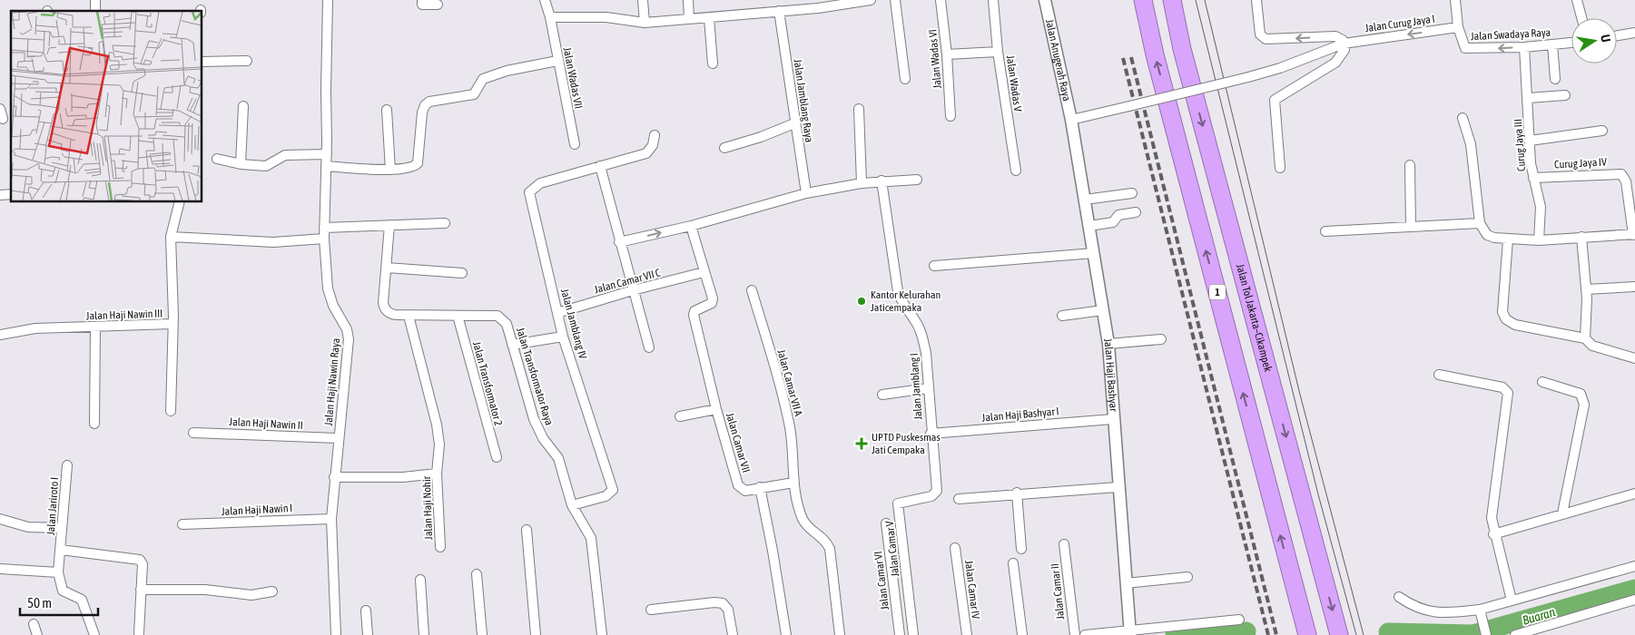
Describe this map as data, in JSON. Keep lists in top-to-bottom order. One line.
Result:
{"streets":{"highway":["1","Jalan Tol Jakarta–Cikampek"],"street":["Jalan Curug Jaya I","Jalan Swadaya Raya","Jalan Wadas VI","Jalan Anugerah Raya","Jalan Wadas VII","Jalan Wadas V","Jalan Jamblang Raya","Curug Jaya III","Curug Jaya IV","Jalan Camar VII C","Jalan Haji Nawin III","Jalan Jamblang IV","Jalan Haji Bashyar","Jalan Transformator Raya","Jalan Haji Nawin Raya","Jalan Camar VII A","Jalan Transformator 2","Jalan Jamblang I","Jalan Haji Bashyar I","Jalan Haji Nawin II","Jalan Camar VII","Jalan Jariroto I","Jalan Haji Nohir","Jalan Haji Nawin I","Jalan Camar V","Jalan Camar VI","Jalan Camar IV","Jalan Camar II"]},"crossings":[["Jalan Curug Jaya I","Jalan Swadaya Raya"],["Jalan Swadaya Raya","Curug Jaya III"],["Jalan Anugerah Raya","Jalan Haji Bashyar"],["Curug Jaya III","Curug Jaya IV"],["Jalan Camar VII C","Jalan Jamblang IV"],["Jalan Camar VII C","Jalan Camar VII"],["Jalan Jamblang IV","Jalan Transformator Raya"],["Jalan Haji Bashyar","Jalan Haji Bashyar I"],["Jalan Transformator Raya","Jalan Transformator 2"],["Jalan Transformator Raya","Jalan Haji Nohir"],["Jalan Haji Nawin Raya","Jalan Haji Nawin II"],["Jalan Haji Nawin Raya","Jalan Haji Nawin I"],["Jalan Camar VII A","Jalan Camar VII"],["Jalan Jamblang I","Jalan Haji Bashyar I"],["Jalan Jamblang I","Jalan Camar V"]],"one_way":["Jalan Curug Jaya I","Jalan Swadaya Raya"],"water":["Buaran"],"places":{"other":["Kantor Kelurahan Jaticempaka"],"health":["UPTD Puskesmas Jati Cempaka"]},"scale_bar":"50 m","north":"right"}
